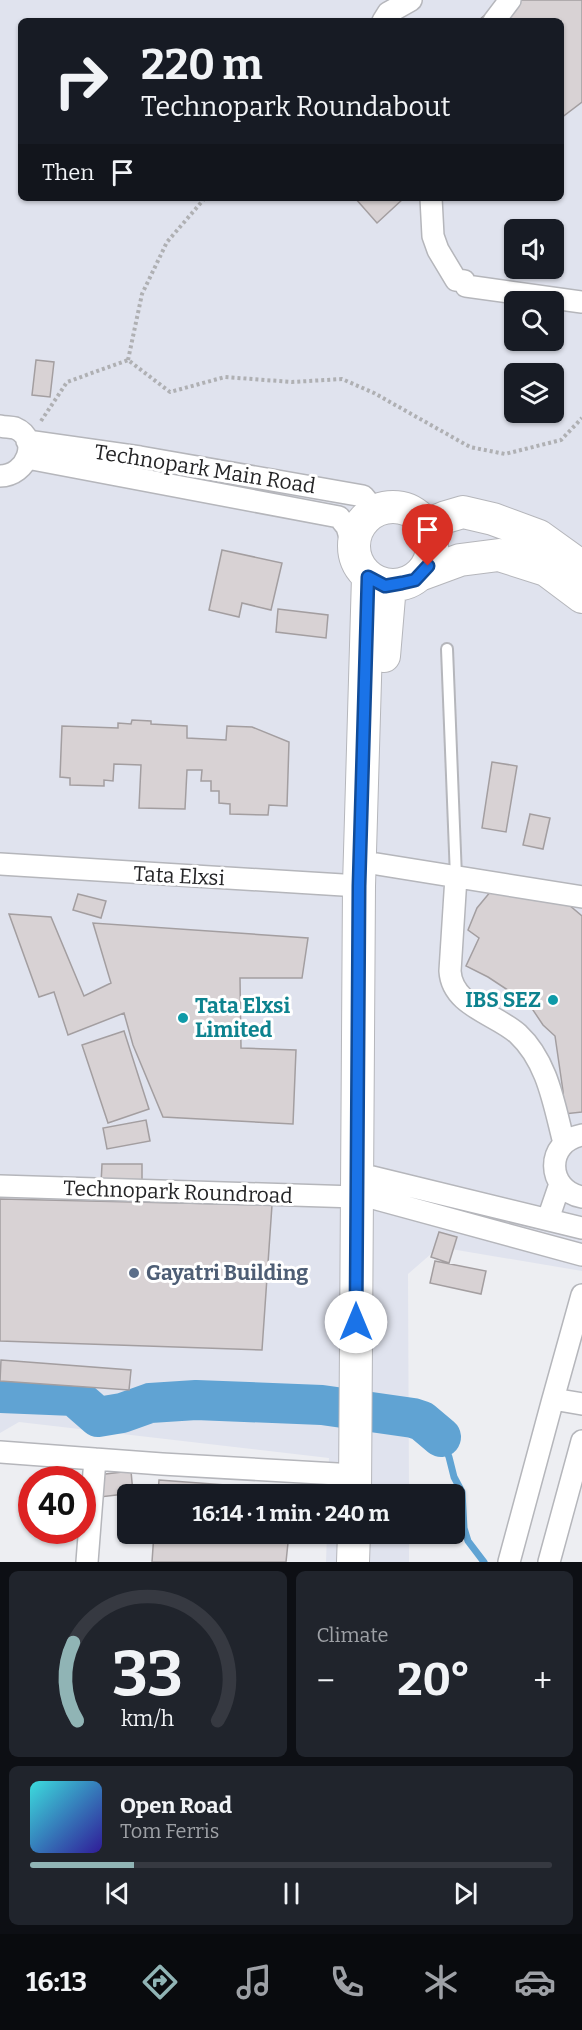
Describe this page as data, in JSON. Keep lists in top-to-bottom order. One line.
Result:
{"streets":{"street":["Technopark Main Road","Tata Elxsi","Technopark Roundroad"]},"places":["IBS SEZ","Tata Elxsi Limited","Gayatri Building"],"page":{"turn":["220 m","Technopark Roundabout"],"then":"Then","limit":"40","trip":"16:14 · 1 min · 240 m","tile":"Climate","heat":["−","20°","+"],"song":["Open Road","Tom Ferris"],"tabs":"16:13","gauge":["33","km/h"]}}
